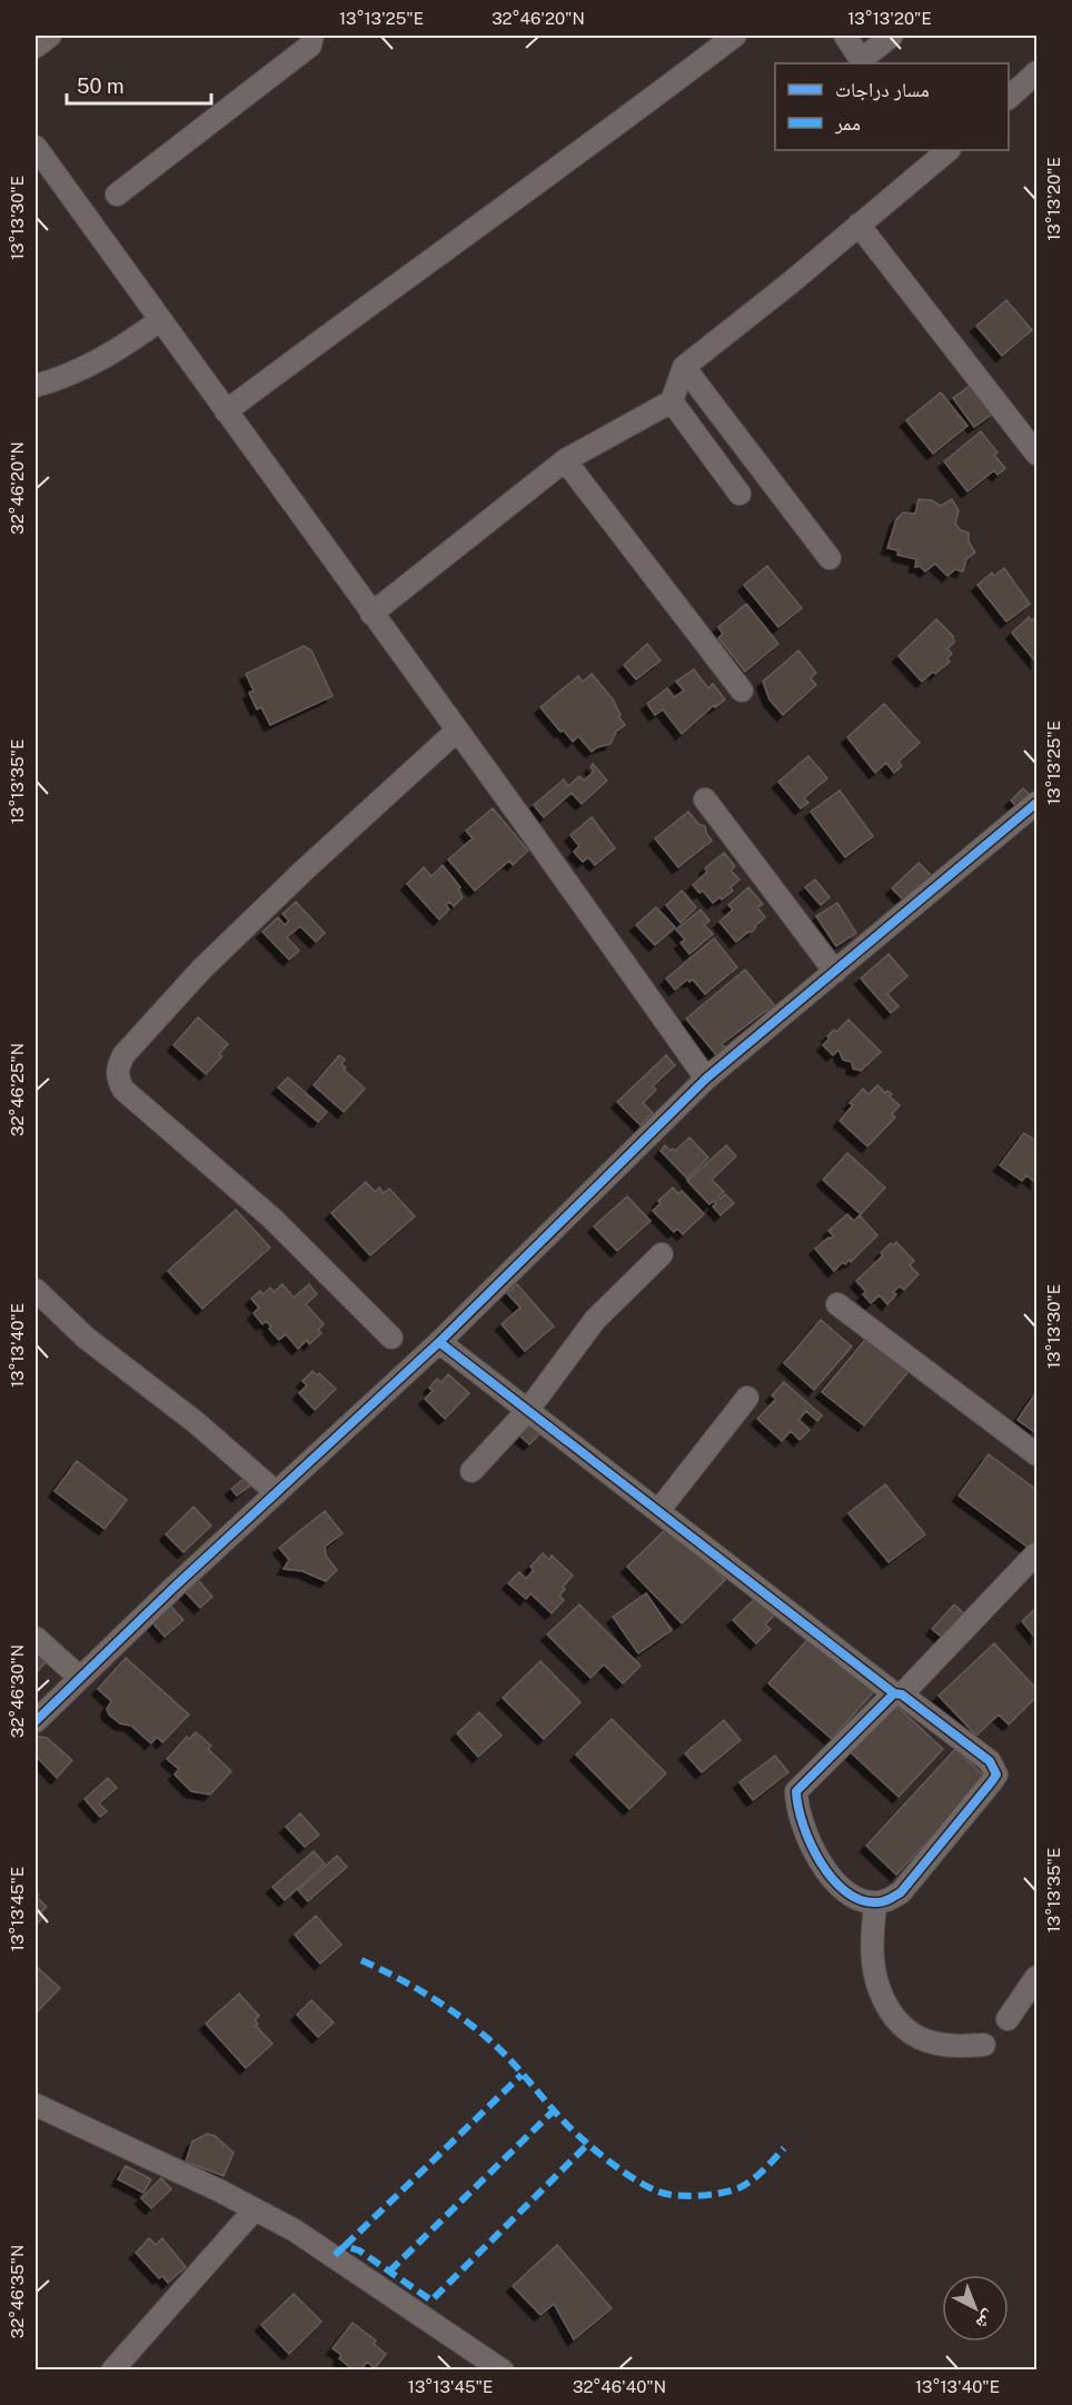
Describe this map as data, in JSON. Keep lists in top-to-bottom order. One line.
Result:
{"legend":["مسار دراجات","ممر"],"scale_bar":"50 m","north":"bottom right","coordinates":["13°13'25\"E","32°46'20\"N","13°13'20\"E","13°13'30\"E","13°13'35\"E","32°46'25\"N","13°13'40\"E","32°46'30\"N","13°13'45\"E","32°46'35\"N","32°46'40\"N"]}
